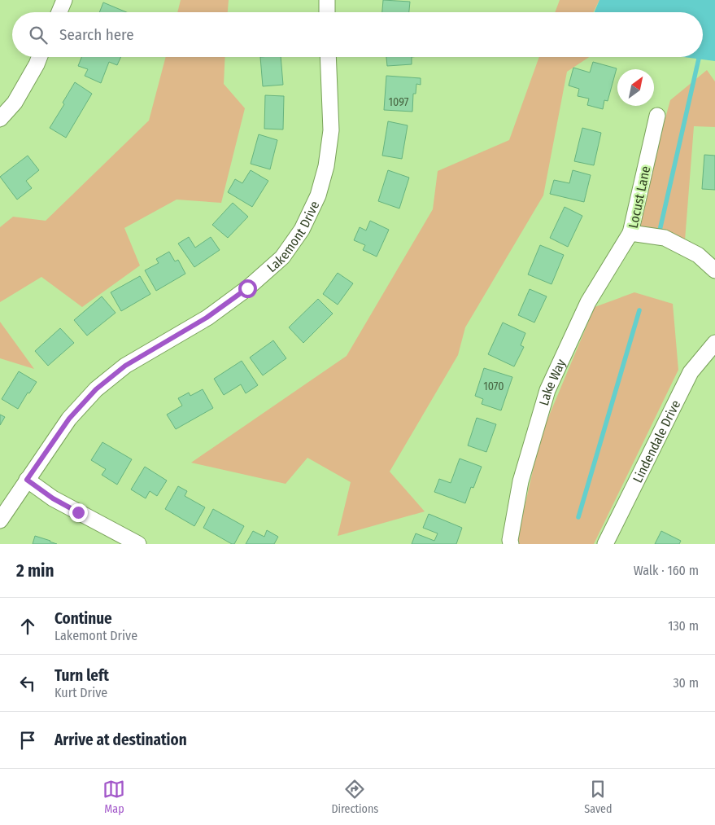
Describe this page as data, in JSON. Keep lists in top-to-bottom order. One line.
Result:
{"streets":{"street":["Locust Lane","Lakemont Drive","Lake Way","Lindendale Drive"]},"crossings":[["Locust Lane","Lake Way"]],"house_numbers":["1097","1070"],"north":"top right","page":{"search":"Search here","heading":["2 min","Walk · 160 m"],"list":[["Continue","Lakemont Drive","130 m"],["Turn left","Kurt Drive","30 m"],"Arrive at destination"],"nav":["Map","Directions","Saved"]}}
